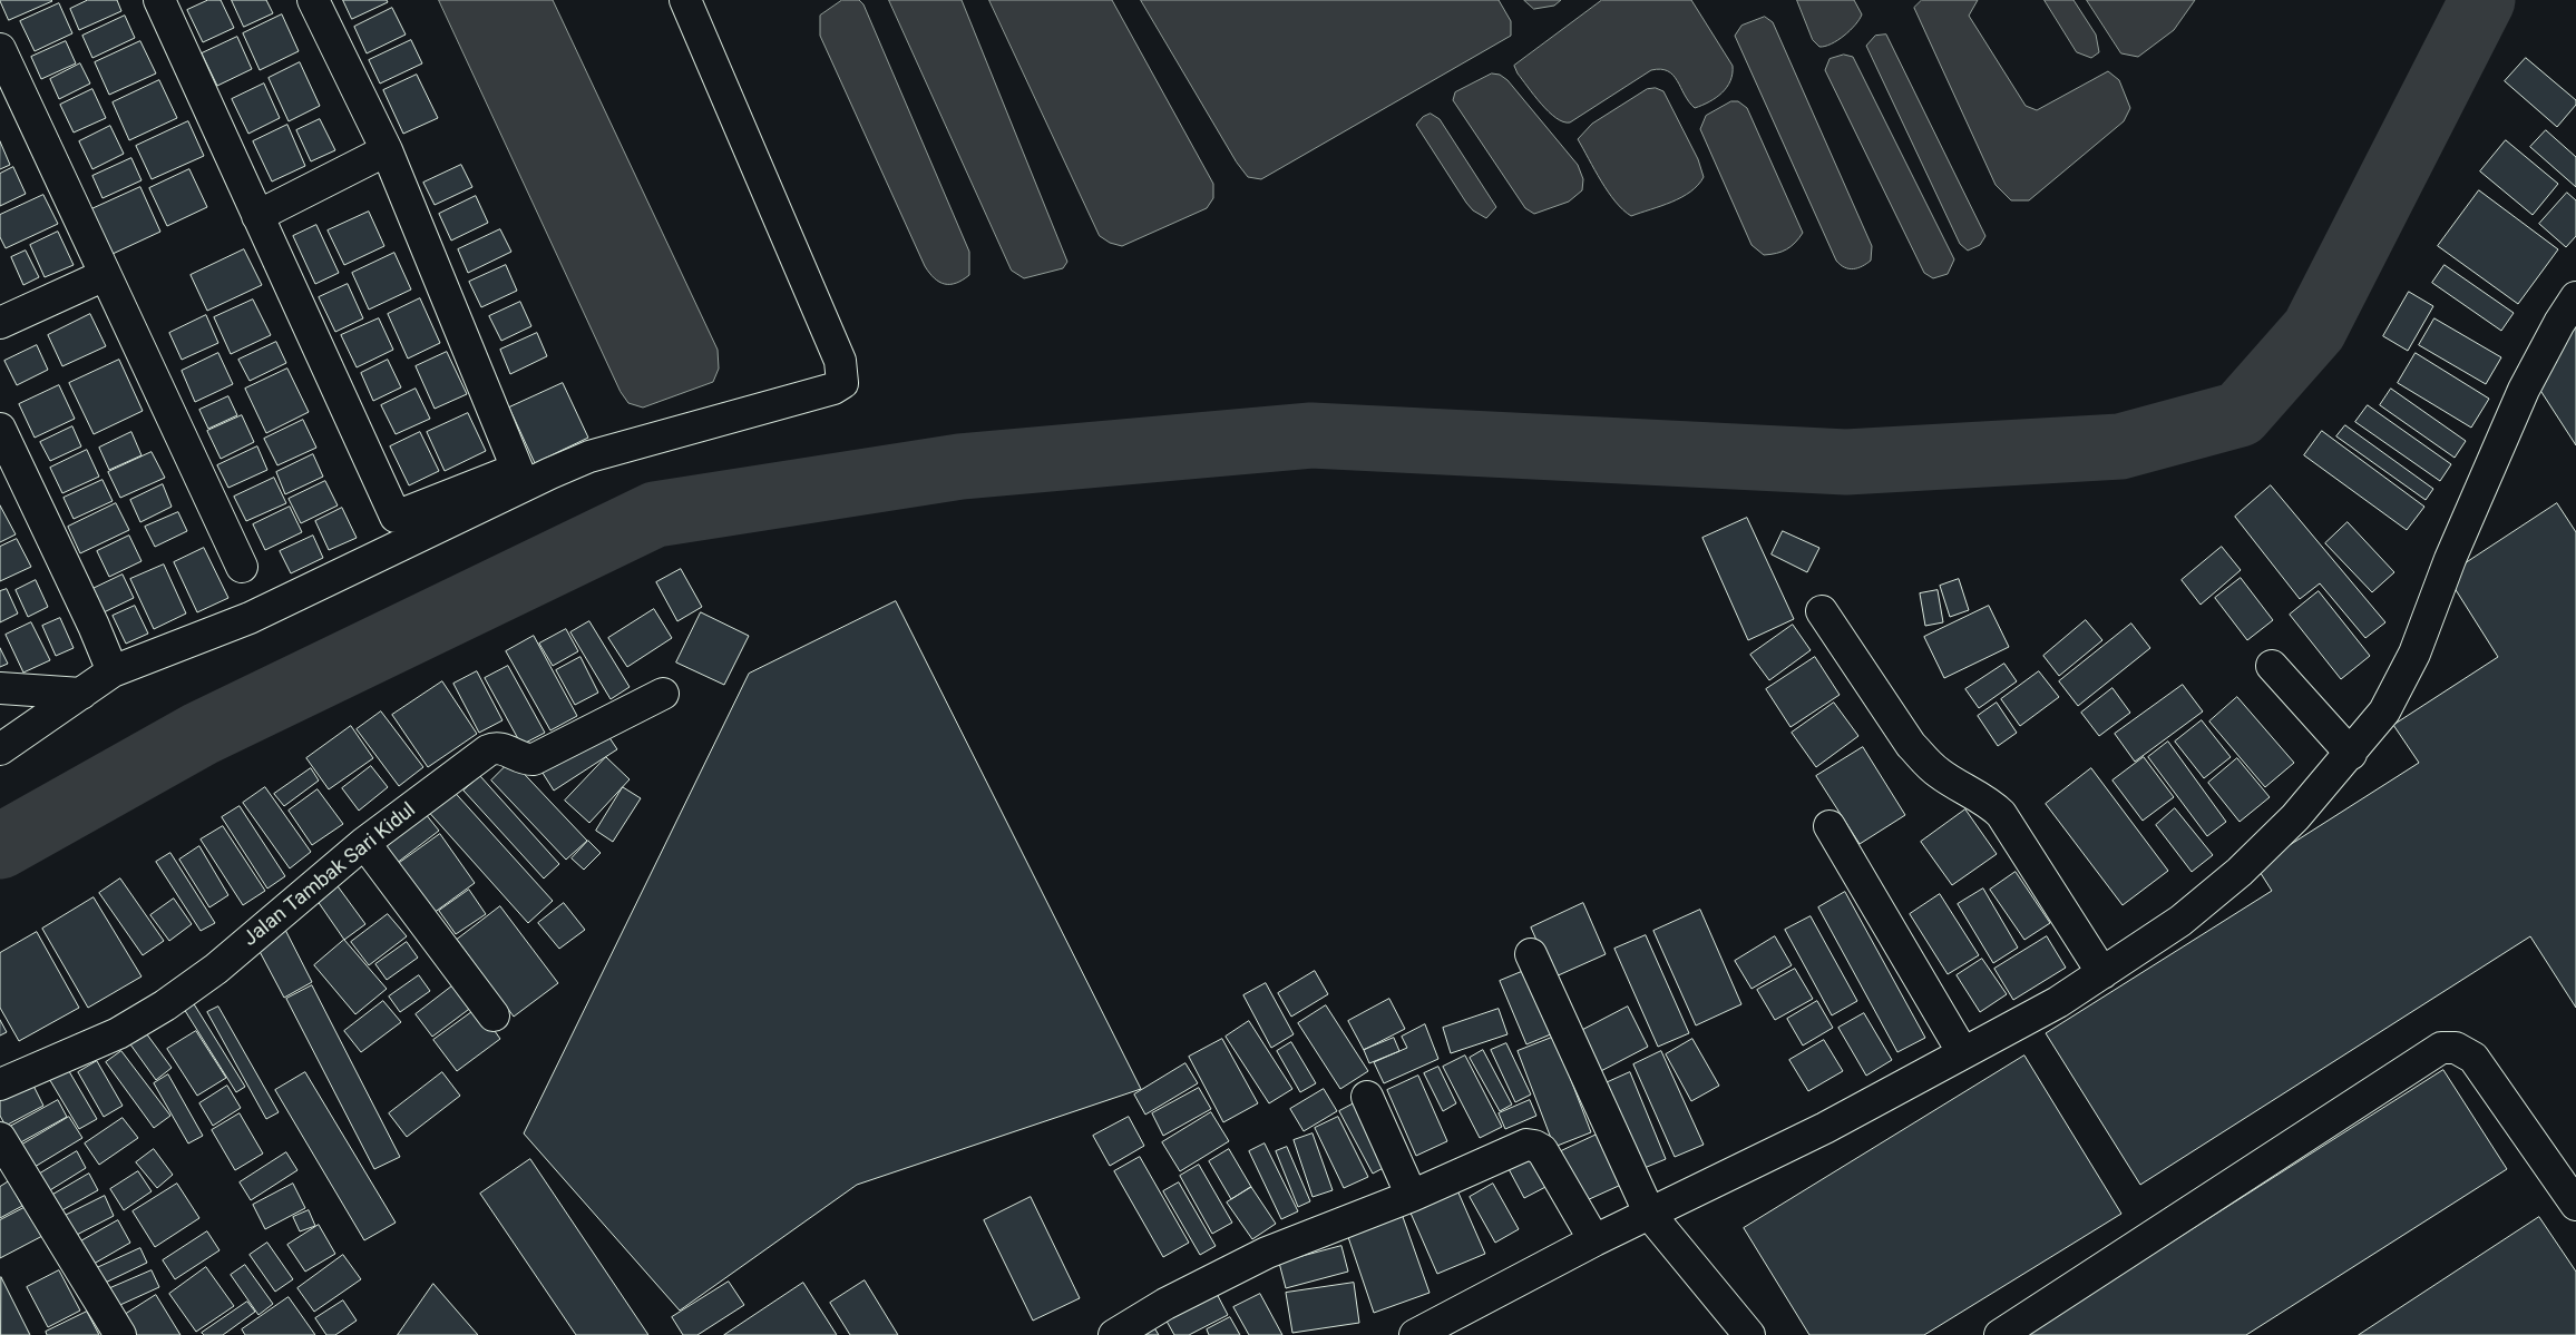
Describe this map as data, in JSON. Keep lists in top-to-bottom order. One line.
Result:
{"streets":{"street":["Jalan Tambak Sari Kidul"]}}
